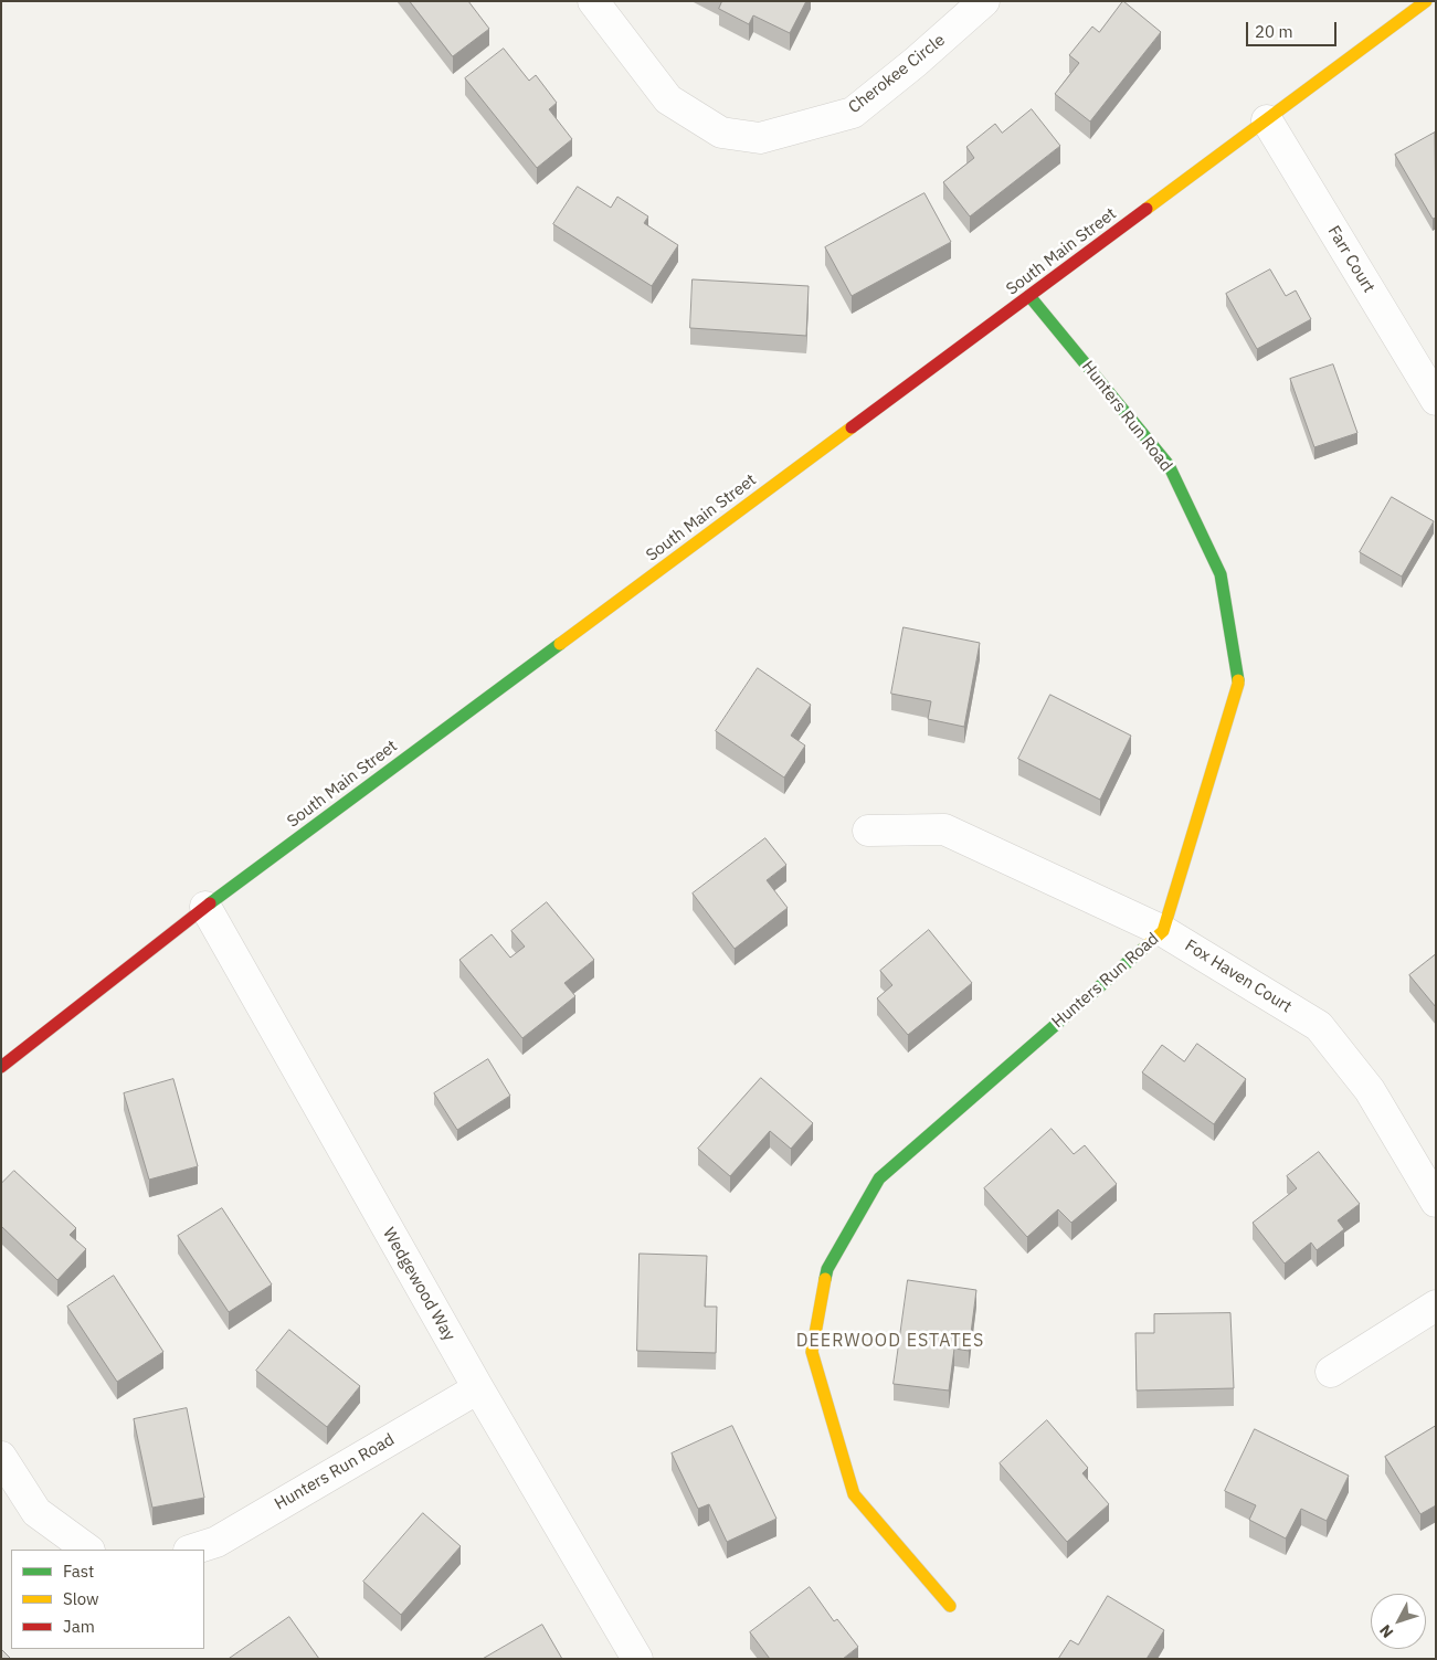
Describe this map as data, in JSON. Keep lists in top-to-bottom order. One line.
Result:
{"streets":{"street":["Cherokee Circle","South Main Street","Farr Court","Hunters Run Road","Fox Haven Court","Wedgewood Way"]},"crossings":[["South Main Street","Farr Court"],["South Main Street","Hunters Run Road"],["South Main Street","Wedgewood Way"],["Hunters Run Road","Fox Haven Court"],["Hunters Run Road","Wedgewood Way"]],"districts":["DEERWOOD ESTATES"],"legend":["Fast","Slow","Jam"],"scale_bar":"20 m","north":"bottom left"}
